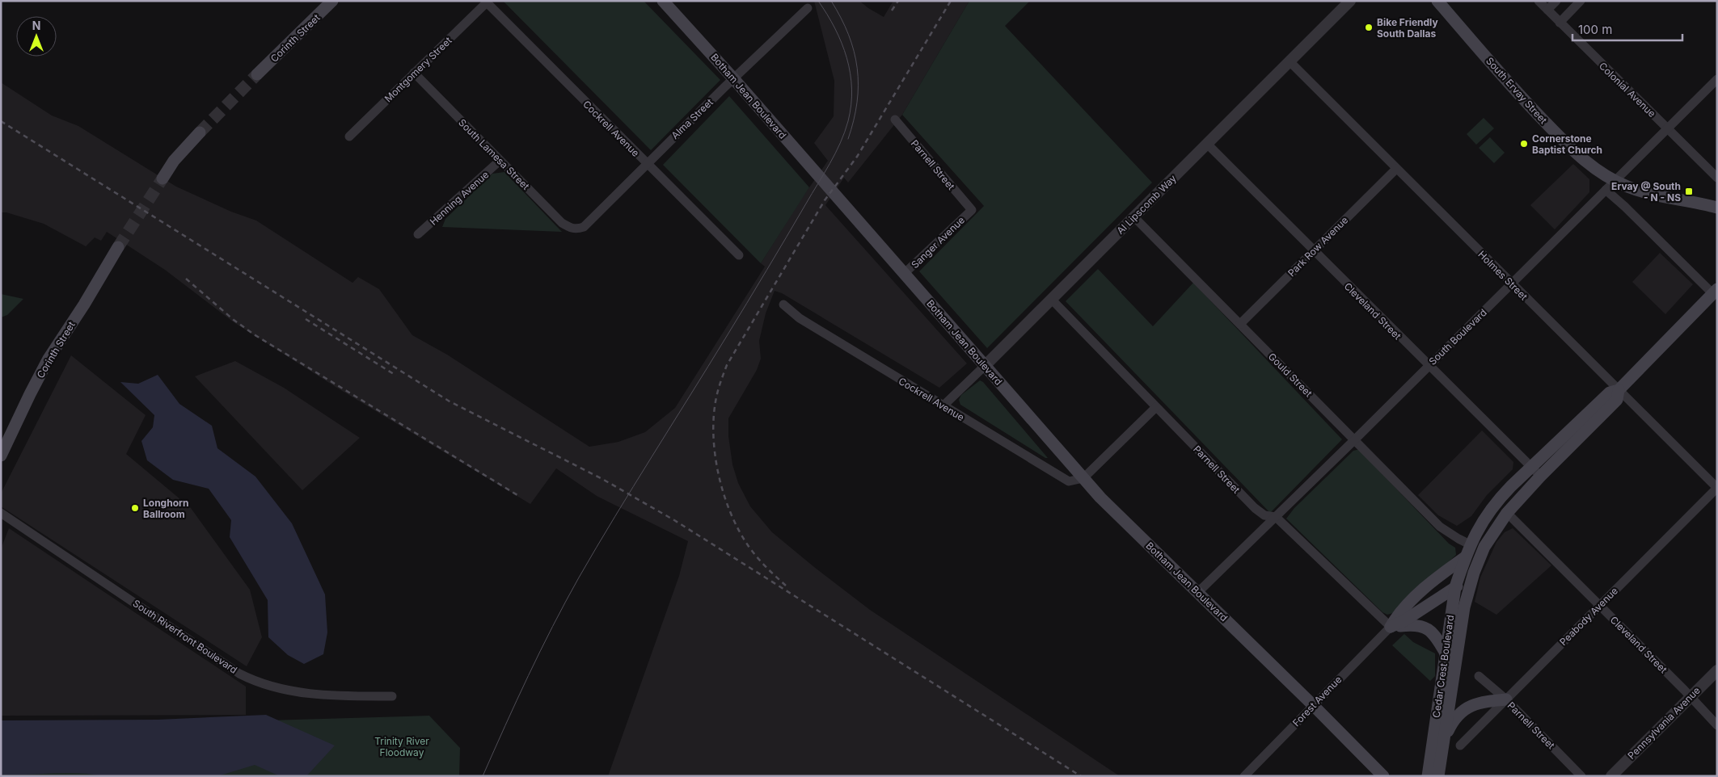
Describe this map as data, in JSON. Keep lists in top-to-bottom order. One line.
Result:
{"streets":{"main road":["Corinth Street","South Ervay Street","Botham Jean Boulevard","Cedar Crest Boulevard"],"street":["Montgomery Street","Colonial Avenue","Alma Street","Cockrell Avenue","South Lamesa Street","Parnell Street","Henning Avenue","Al Lipscomb Way","Sanger Avenue","Park Row Avenue","Holmes Street","Cleveland Street","South Boulevard","Gould Street","Peabody Avenue","South Riverfront Boulevard","Forest Avenue","Pennsylvania Avenue"]},"crossings":[["Montgomery Street","Cockrell Avenue"],["Montgomery Street","South Lamesa Street"],["Colonial Avenue","South Boulevard"],["South Ervay Street","South Boulevard"],["Botham Jean Boulevard","Alma Street"],["Botham Jean Boulevard","Cockrell Avenue"],["Botham Jean Boulevard","Al Lipscomb Way"],["Botham Jean Boulevard","Sanger Avenue"],["Botham Jean Boulevard","South Boulevard"],["Botham Jean Boulevard","Forest Avenue"],["Alma Street","Cockrell Avenue"],["Alma Street","South Lamesa Street"],["Cockrell Avenue","Al Lipscomb Way"],["South Lamesa Street","Henning Avenue"],["Parnell Street","Al Lipscomb Way"],["Parnell Street","Sanger Avenue"],["Parnell Street","South Boulevard"],["Parnell Street","Peabody Avenue"],["Parnell Street","Forest Avenue"],["Al Lipscomb Way","Holmes Street"],["Al Lipscomb Way","Cleveland Street"],["Al Lipscomb Way","Gould Street"],["Park Row Avenue","Holmes Street"],["Park Row Avenue","Cleveland Street"],["Park Row Avenue","Gould Street"],["Holmes Street","South Boulevard"],["Holmes Street","Peabody Avenue"],["Holmes Street","Cedar Crest Boulevard"],["Cleveland Street","South Boulevard"],["Cleveland Street","Peabody Avenue"],["Cleveland Street","Cedar Crest Boulevard"],["Cleveland Street","Pennsylvania Avenue"],["South Boulevard","Gould Street"],["Gould Street","Cedar Crest Boulevard"]],"parks":["Trinity River Floodway"],"places":{"other":["Bike Friendly South Dallas","Cornerstone Baptist Church","Longhorn Ballroom"],"transit":["Ervay @ South - N - NS"]},"scale_bar":"100 m","north":"top"}
